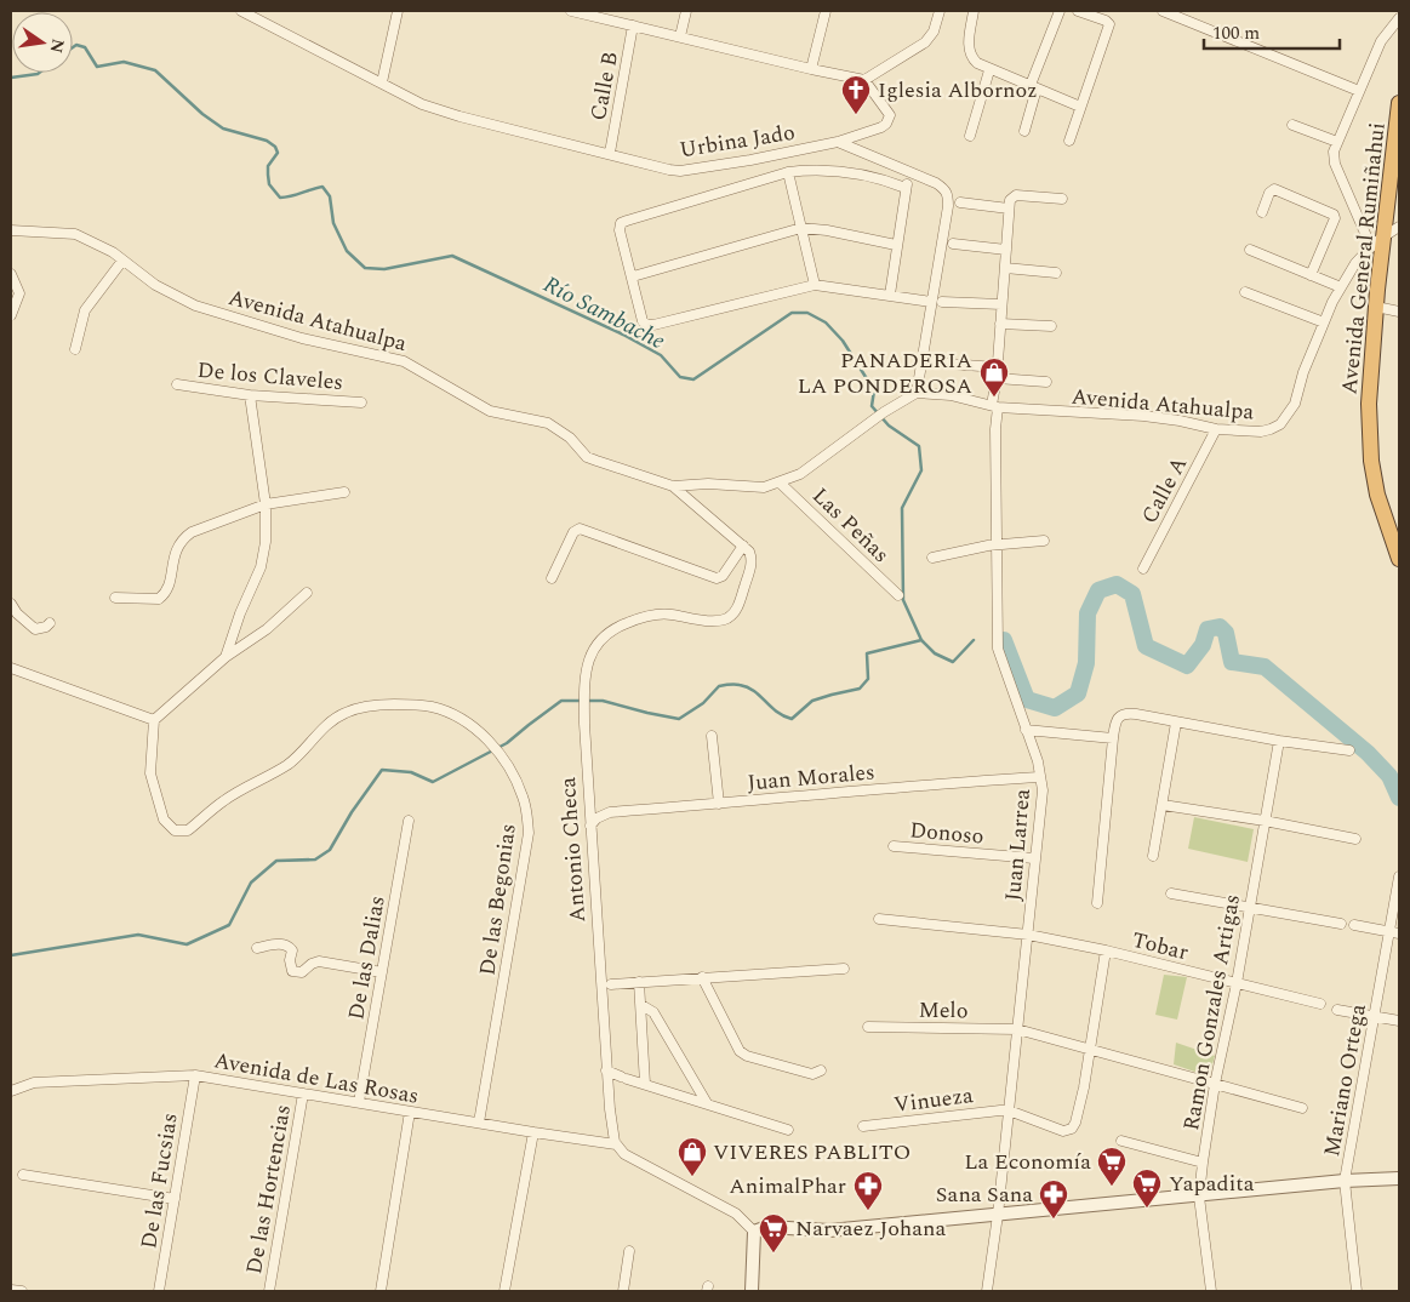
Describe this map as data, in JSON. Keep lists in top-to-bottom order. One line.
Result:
{"streets":{"highway":["Avenida General Rumiñahui"],"street":["Calle B","Urbina Jado","Avenida Atahualpa","De los Claveles","Calle A","Las Peñas","Juan Morales","Donoso","Juan Larrea","Antonio Checa","De las Begonias","Tobar","De las Dalias","Melo","Ramon Gonzales Artigas","Avenida de Las Rosas","Mariano Ortega","Vinueza","De las Fucsias","De las Hortencias"]},"crossings":[["Calle B","Urbina Jado"],["Avenida General Rumiñahui","Avenida Atahualpa"],["Avenida Atahualpa","Calle A"],["Avenida Atahualpa","Las Peñas"],["Avenida Atahualpa","Juan Larrea"],["Juan Morales","Juan Larrea"],["Juan Morales","Antonio Checa"],["Donoso","Juan Larrea"],["Juan Larrea","Tobar"],["Juan Larrea","Melo"],["Juan Larrea","Vinueza"],["Antonio Checa","Avenida de Las Rosas"],["De las Begonias","Avenida de Las Rosas"],["Tobar","Ramon Gonzales Artigas"],["De las Dalias","Avenida de Las Rosas"],["Melo","Ramon Gonzales Artigas"],["Avenida de Las Rosas","De las Fucsias"],["Avenida de Las Rosas","De las Hortencias"]],"water":["Río Sambache"],"places":{"church":["Iglesia Albornoz"],"shop":["PANADERIA LA PONDEROSA","VIVERES PABLITO"],"supermarket":["La Economía","Yapadita","Narvaez Johana"],"pharmacy":["AnimalPhar","Sana Sana"]},"scale_bar":"100 m","north":"right"}
